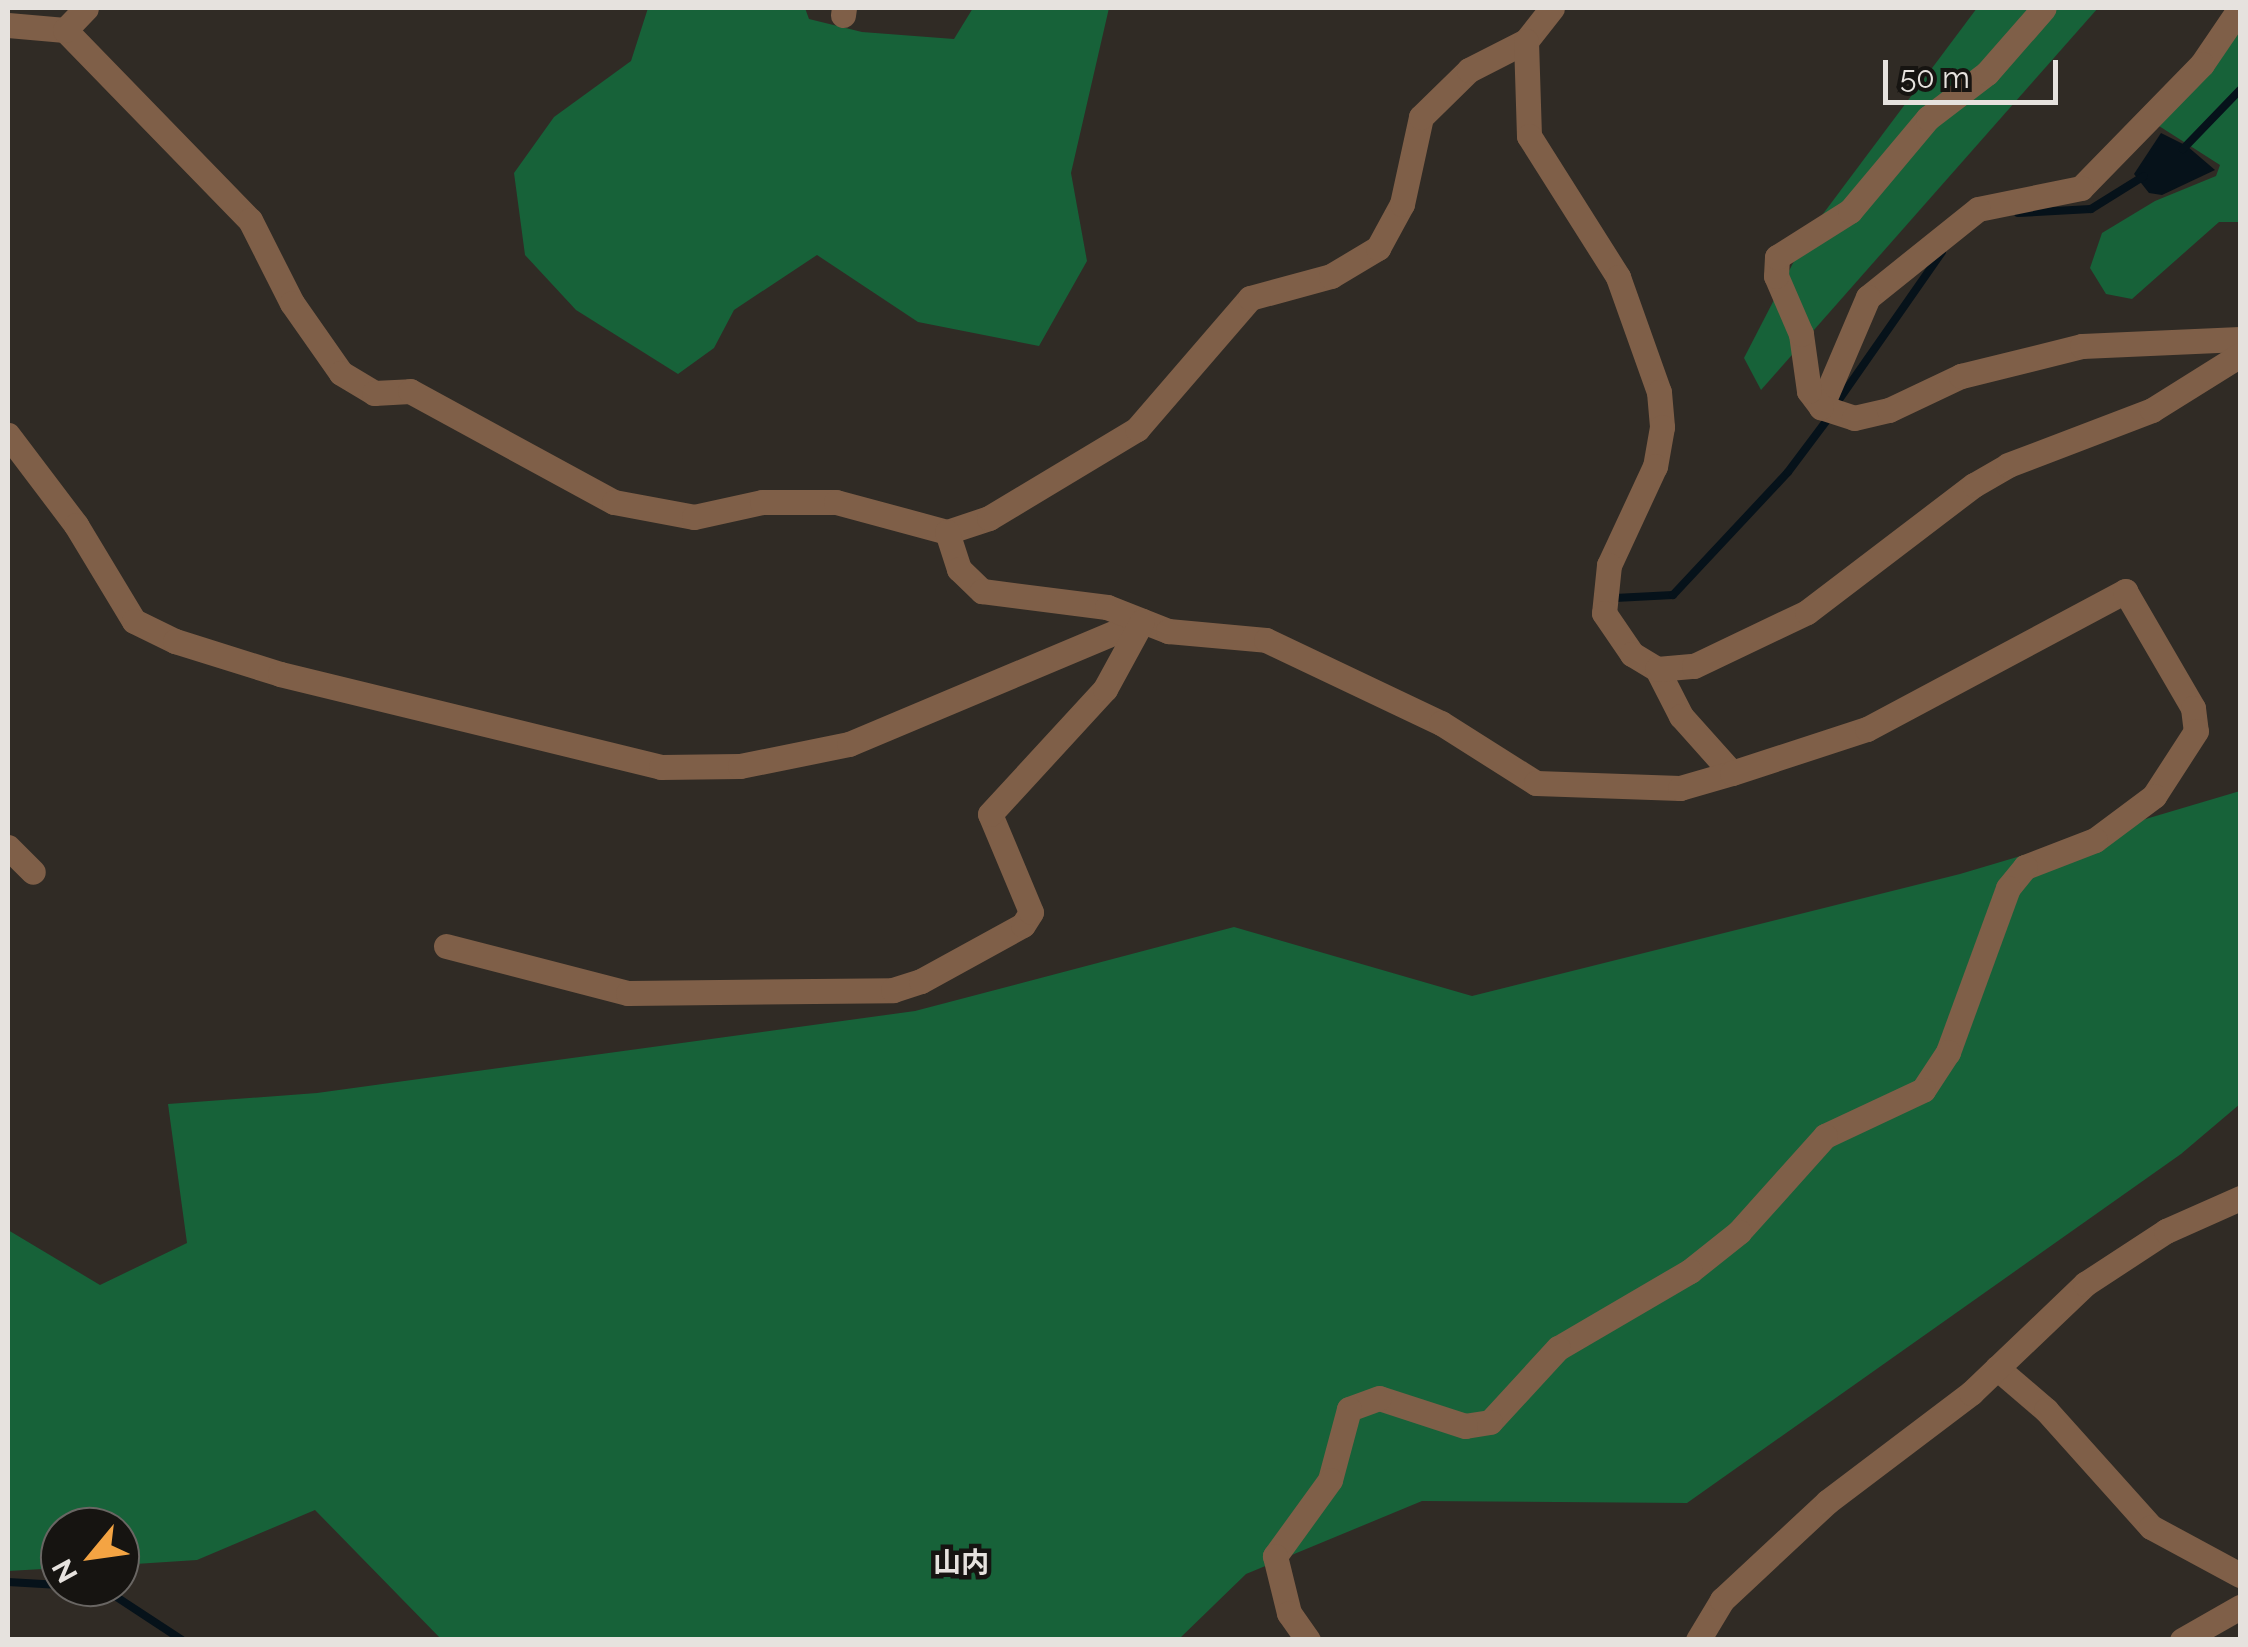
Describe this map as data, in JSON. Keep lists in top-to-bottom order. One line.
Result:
{"districts":["山内"],"scale_bar":"50 m","north":"bottom left"}
